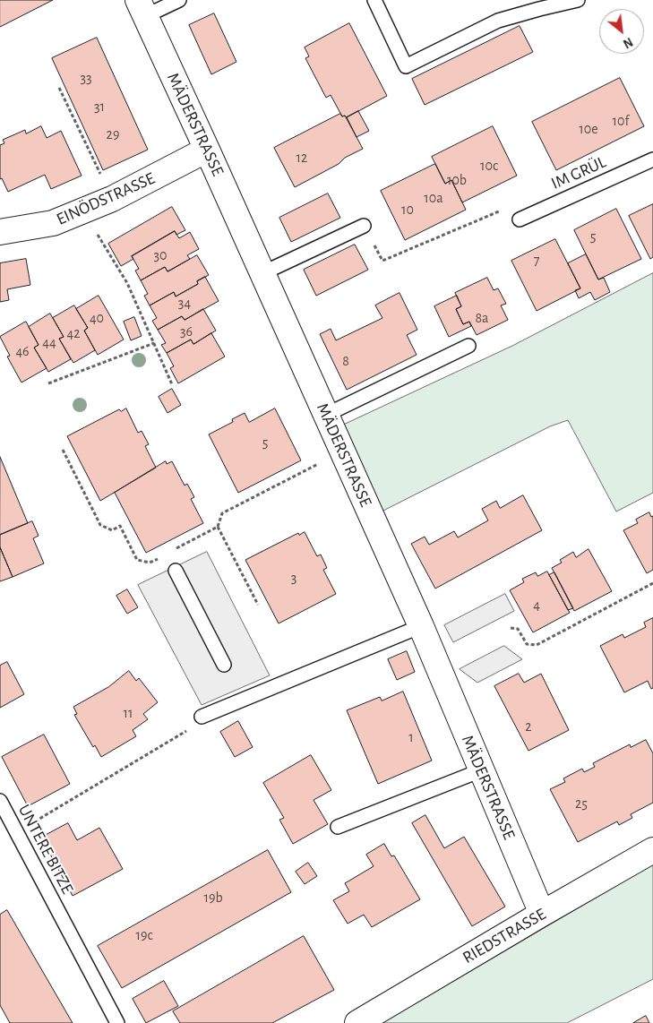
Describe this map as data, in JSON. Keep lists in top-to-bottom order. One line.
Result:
{"streets":{"street":["MÄDERSTRASSE","EINÖDSTRASSE","RIEDSTRASSE"],"lane":["IM GRÜL","UNTERE BITZE"]},"crossings":[["MÄDERSTRASSE","EINÖDSTRASSE"],["MÄDERSTRASSE","RIEDSTRASSE"]],"house_numbers":["33","31","10f","10e","29","12","10c","10b","10a","10","5","30","7","34","40","8a","36","42","44","46","8","5","3","4","11","2","1","25","19b","19c"],"north":"bottom right"}
